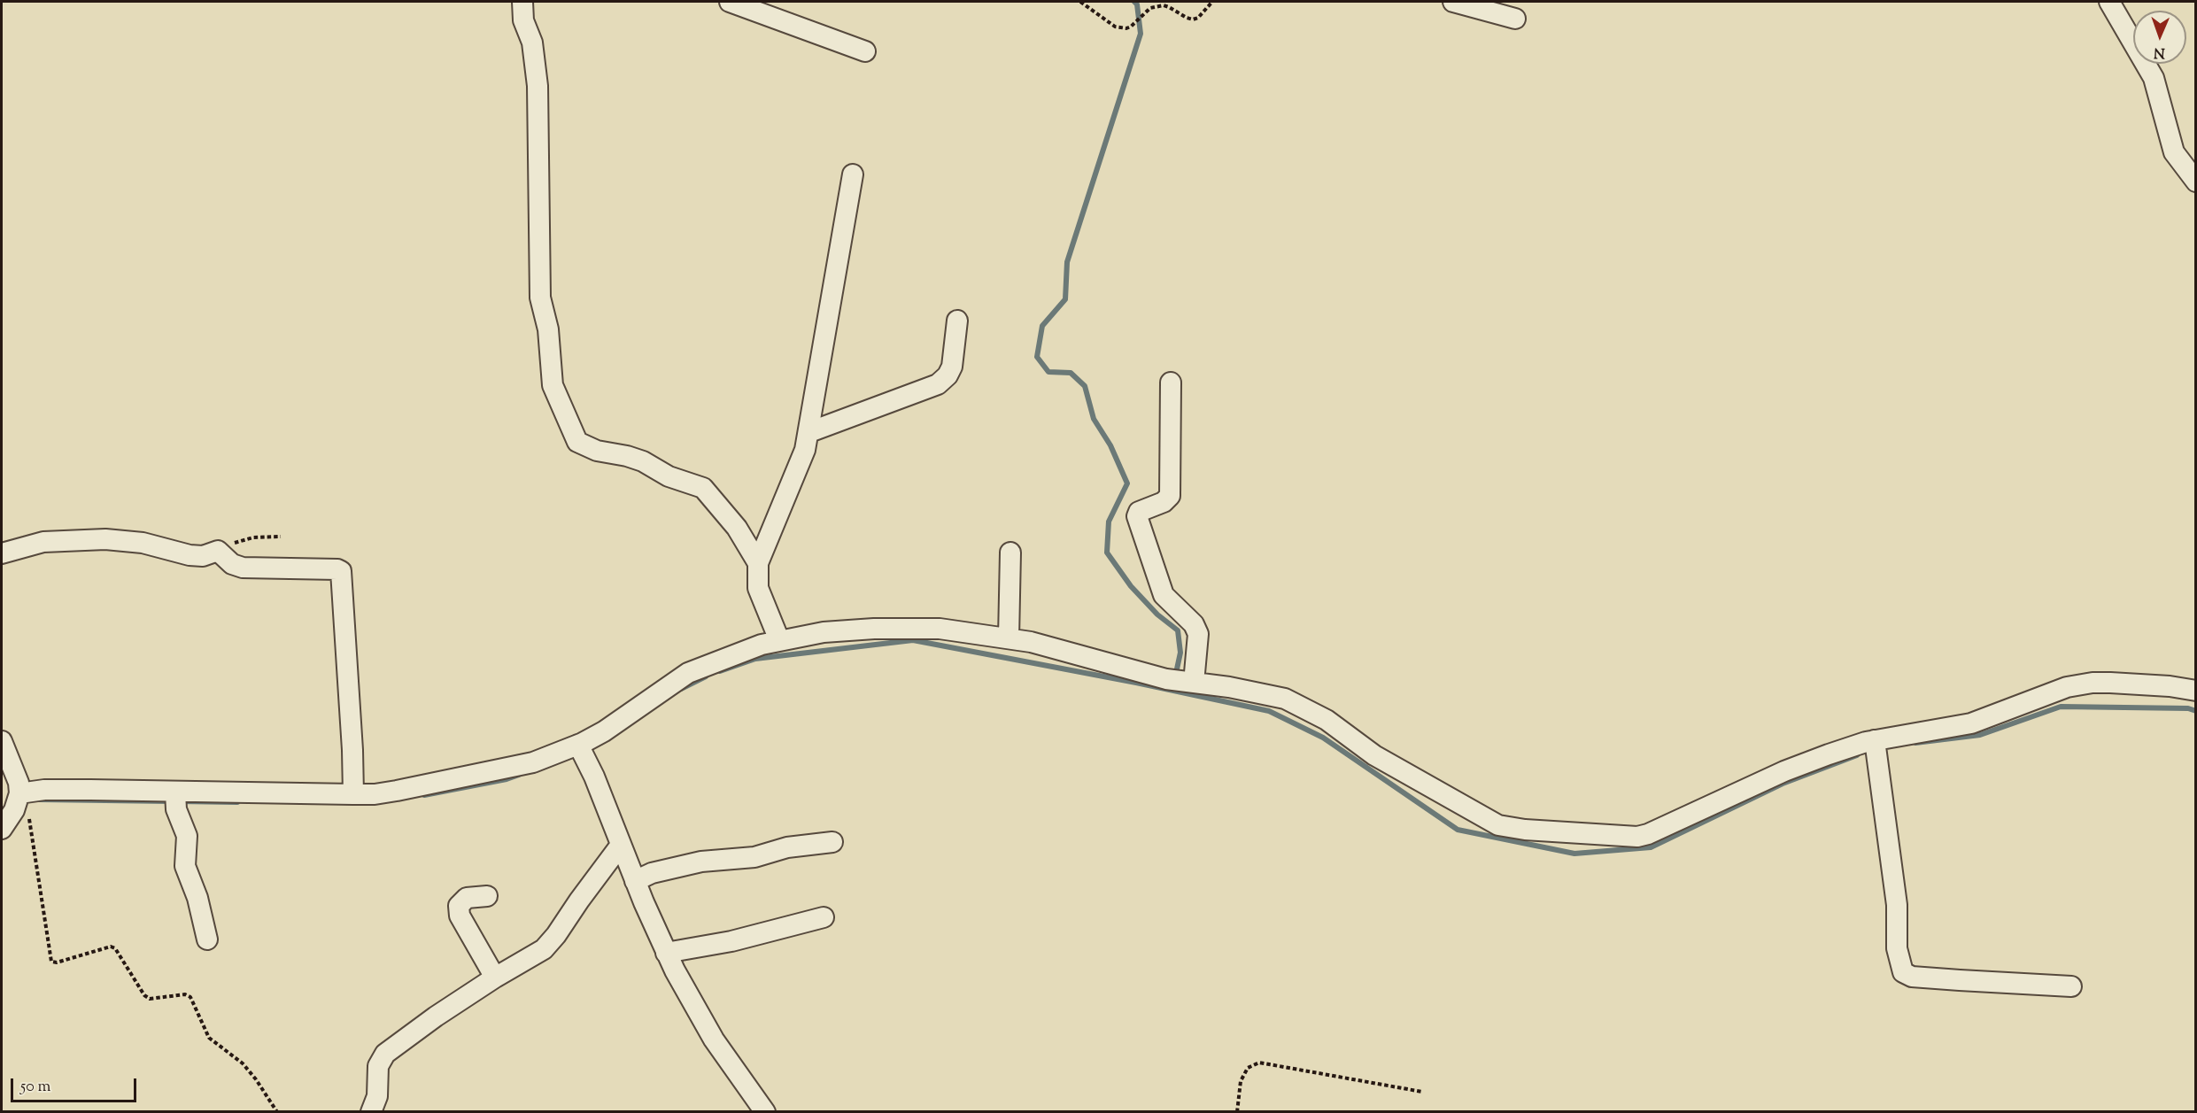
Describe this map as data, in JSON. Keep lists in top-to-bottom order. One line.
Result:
{"scale_bar":"50 m","north":"bottom"}
